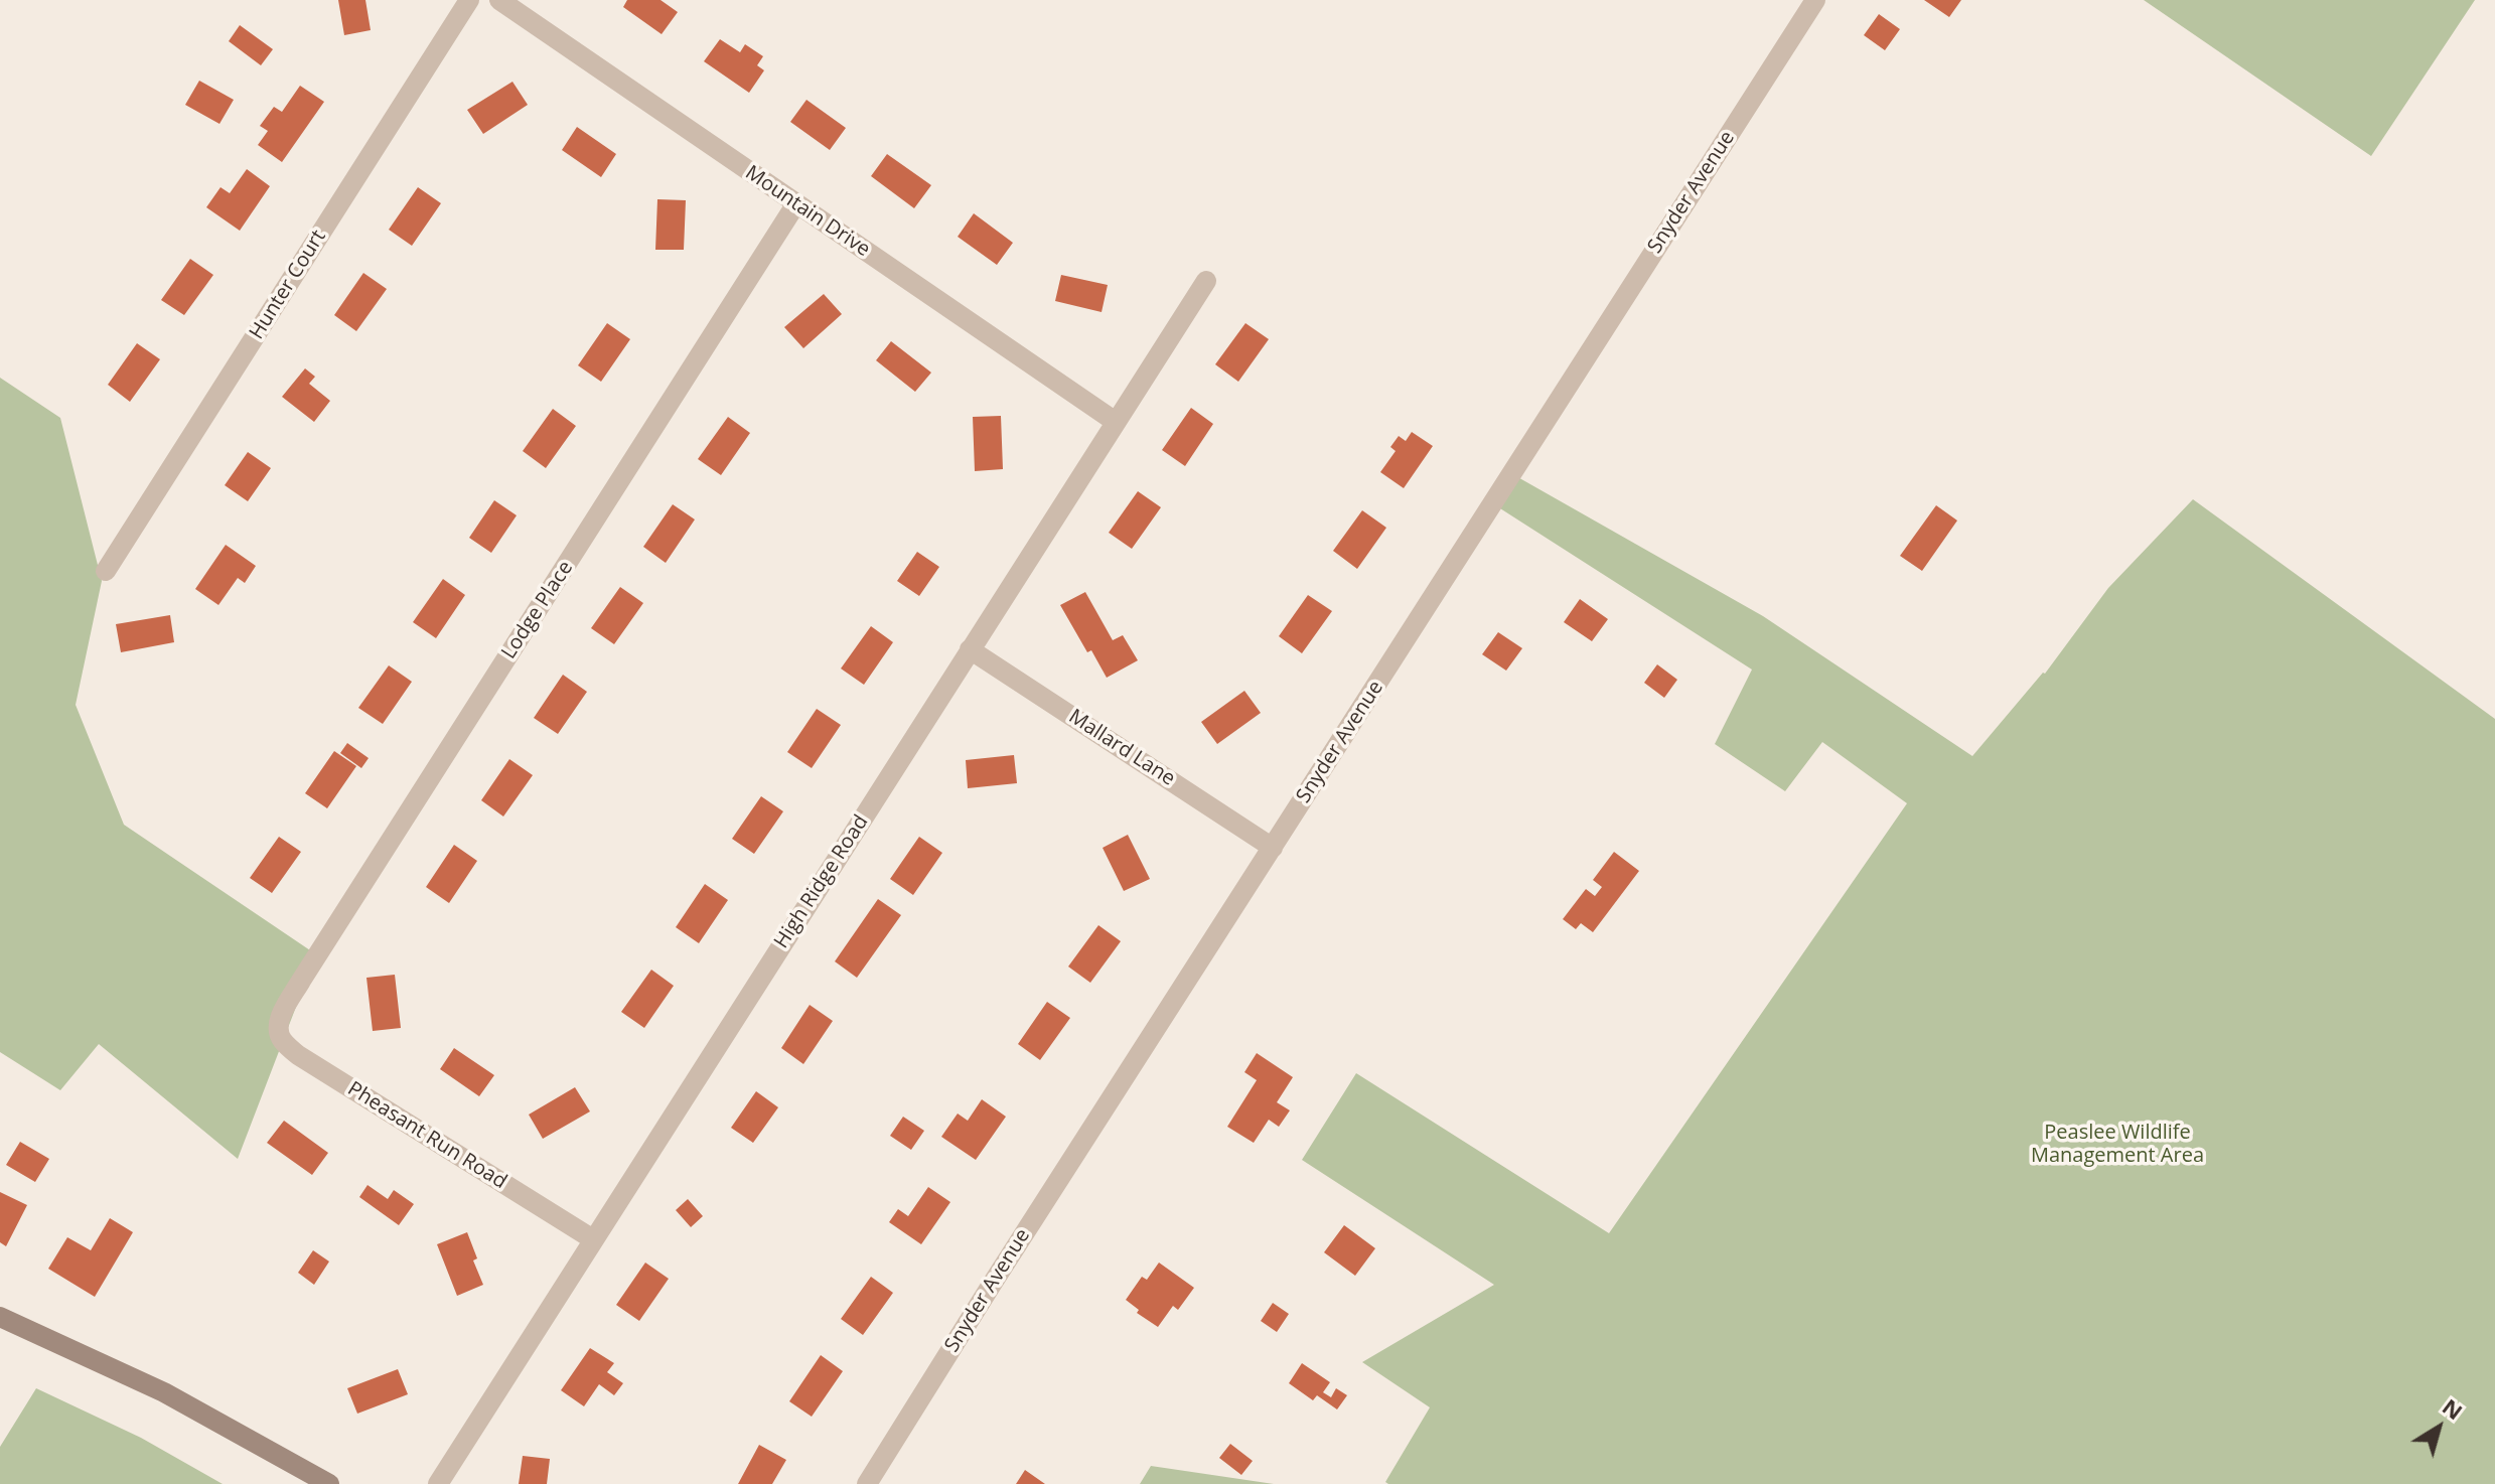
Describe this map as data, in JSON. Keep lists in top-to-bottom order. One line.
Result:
{"streets":{"street":["Snyder Avenue","Mountain Drive","Hunter Court","Lodge Place","Mallard Lane","High Ridge Road","Pheasant Run Road"]},"crossings":[["Snyder Avenue","Mallard Lane"],["Mountain Drive","Lodge Place"],["Mountain Drive","High Ridge Road"],["Lodge Place","Pheasant Run Road"],["Mallard Lane","High Ridge Road"],["High Ridge Road","Pheasant Run Road"]],"parks":["Peaslee Wildlife Management Area"],"north":"top right"}
